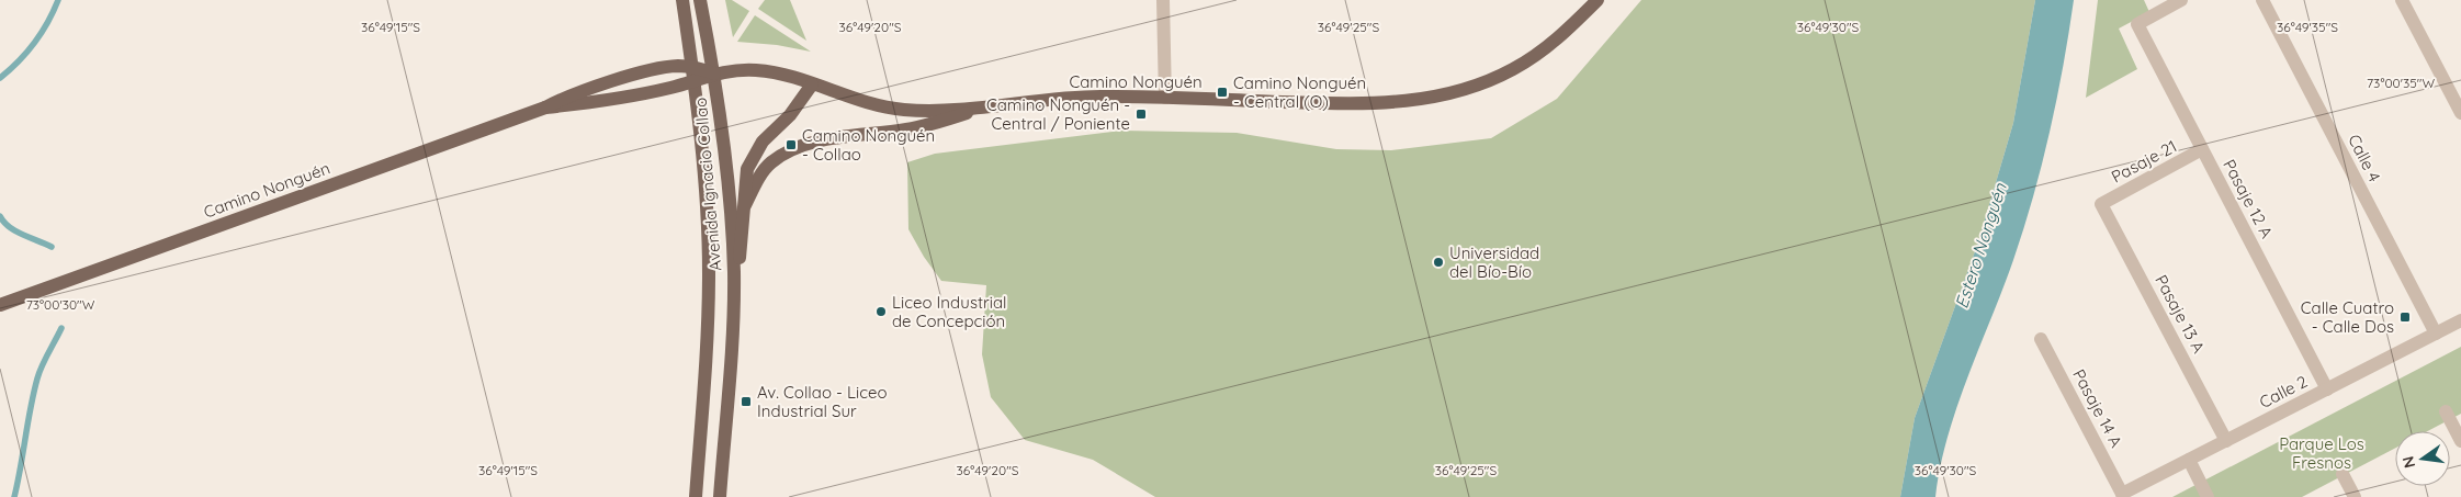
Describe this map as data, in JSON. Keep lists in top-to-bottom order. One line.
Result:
{"streets":{"main road":["Camino Nonguén","Avenida Ignacio Collao"],"street":["Calle 4","Pasaje 21","Pasaje 12 A","Pasaje 13 A","Calle 2","Pasaje 14 A"]},"crossings":[["Camino Nonguén","Avenida Ignacio Collao"],["Calle 4","Calle 2"],["Pasaje 21","Pasaje 12 A"],["Pasaje 21","Pasaje 13 A"],["Pasaje 12 A","Calle 2"],["Pasaje 13 A","Calle 2"],["Calle 2","Pasaje 14 A"]],"water":["Estero Nonguén"],"parks":["Parque Los Fresnos"],"places":{"transit":["Camino Nonguén - Central (O)","Camino Nonguén - Central / Poniente","Camino Nonguén - Collao","Calle Cuatro - Calle Dos","Av. Collao - Liceo Industrial Sur"],"other":["Universidad del Bío-Bío","Liceo Industrial de Concepción"]},"north":"left","coordinates":["36°49'30\"S","36°49'35\"S","36°49'15\"S","36°49'20\"S","36°49'25\"S","73°00'35\"W","73°00'30\"W"]}
